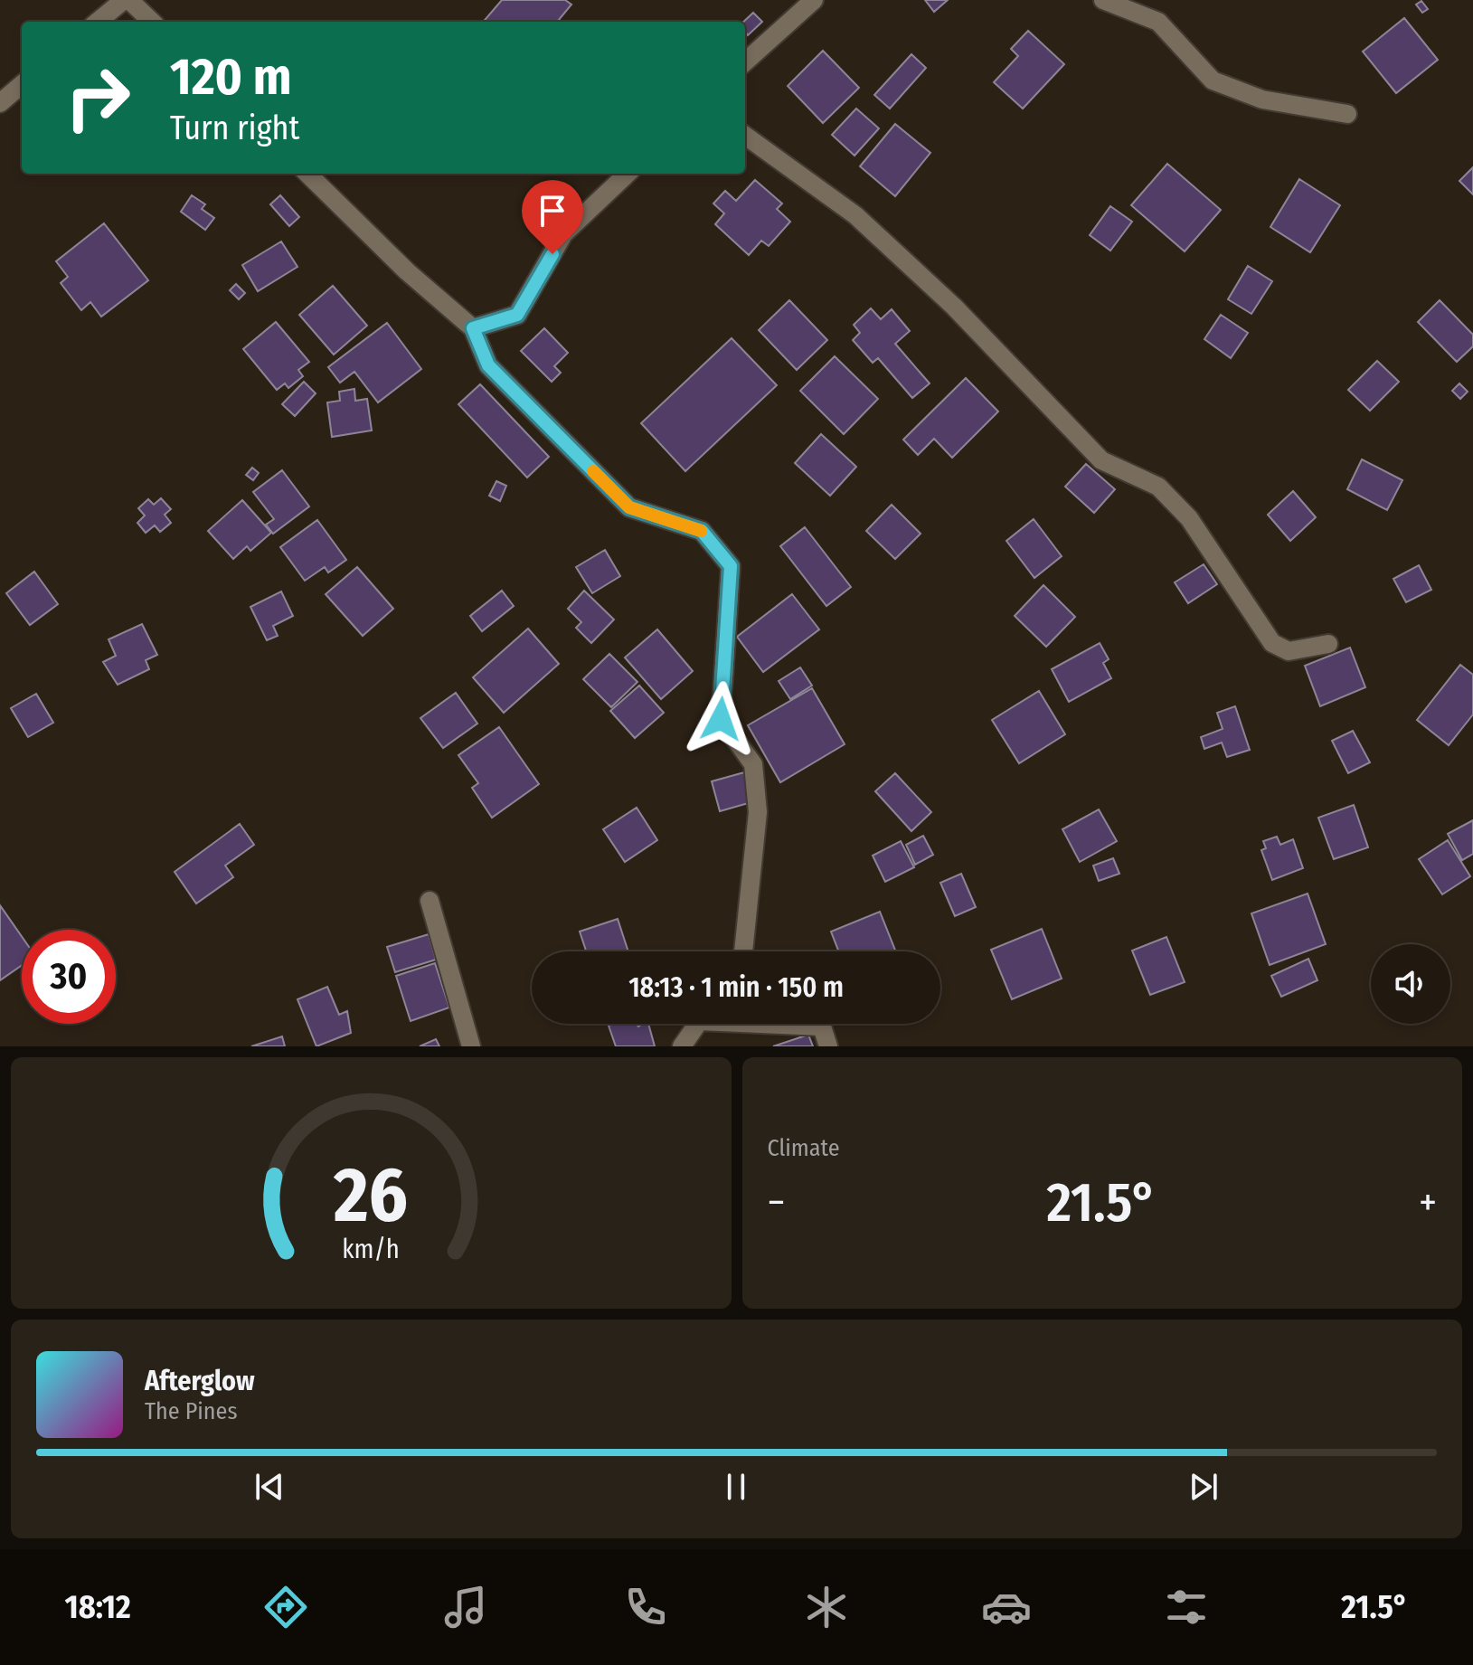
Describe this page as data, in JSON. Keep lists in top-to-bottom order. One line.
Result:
{"page":{"turn":["120 m","Turn right"],"limit":"30","trip":"18:13 · 1 min · 150 m","tile":"Climate","heat":["−","21.5°","+"],"song":["Afterglow","The Pines"],"tabs":["18:12","21.5°"],"gauge":["26","km/h"]}}
